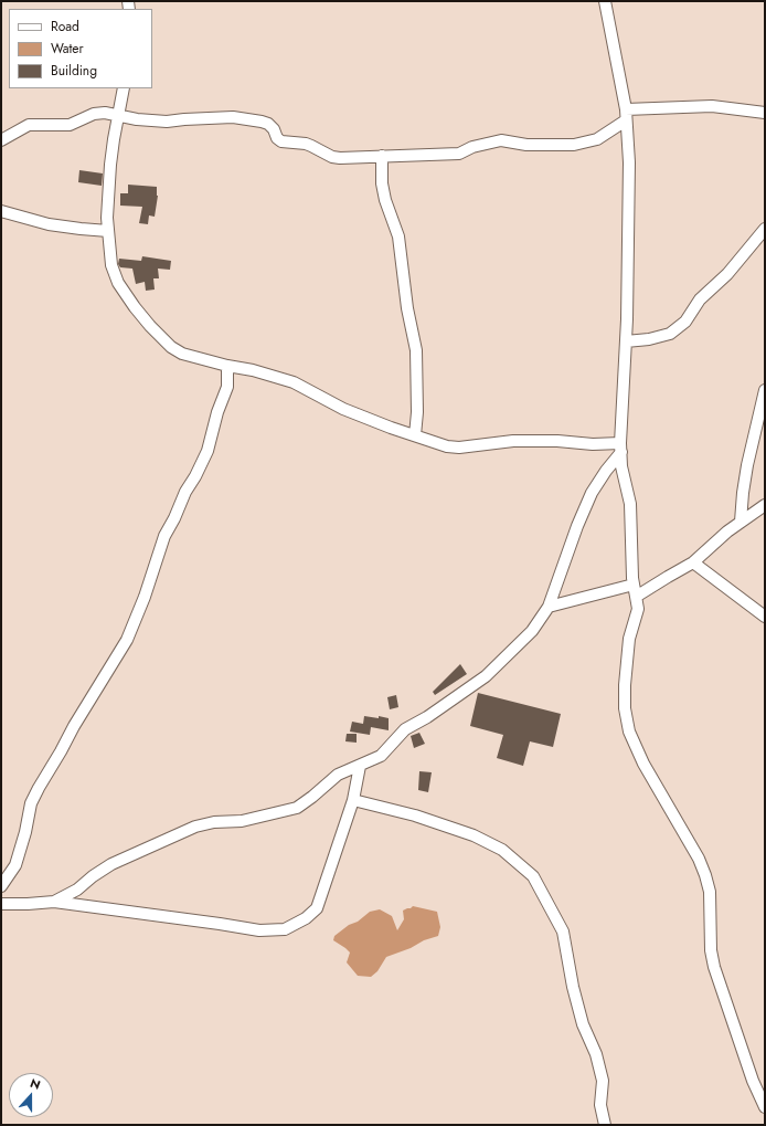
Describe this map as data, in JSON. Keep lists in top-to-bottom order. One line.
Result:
{"legend":["Road","Water","Building"],"north":"top"}
